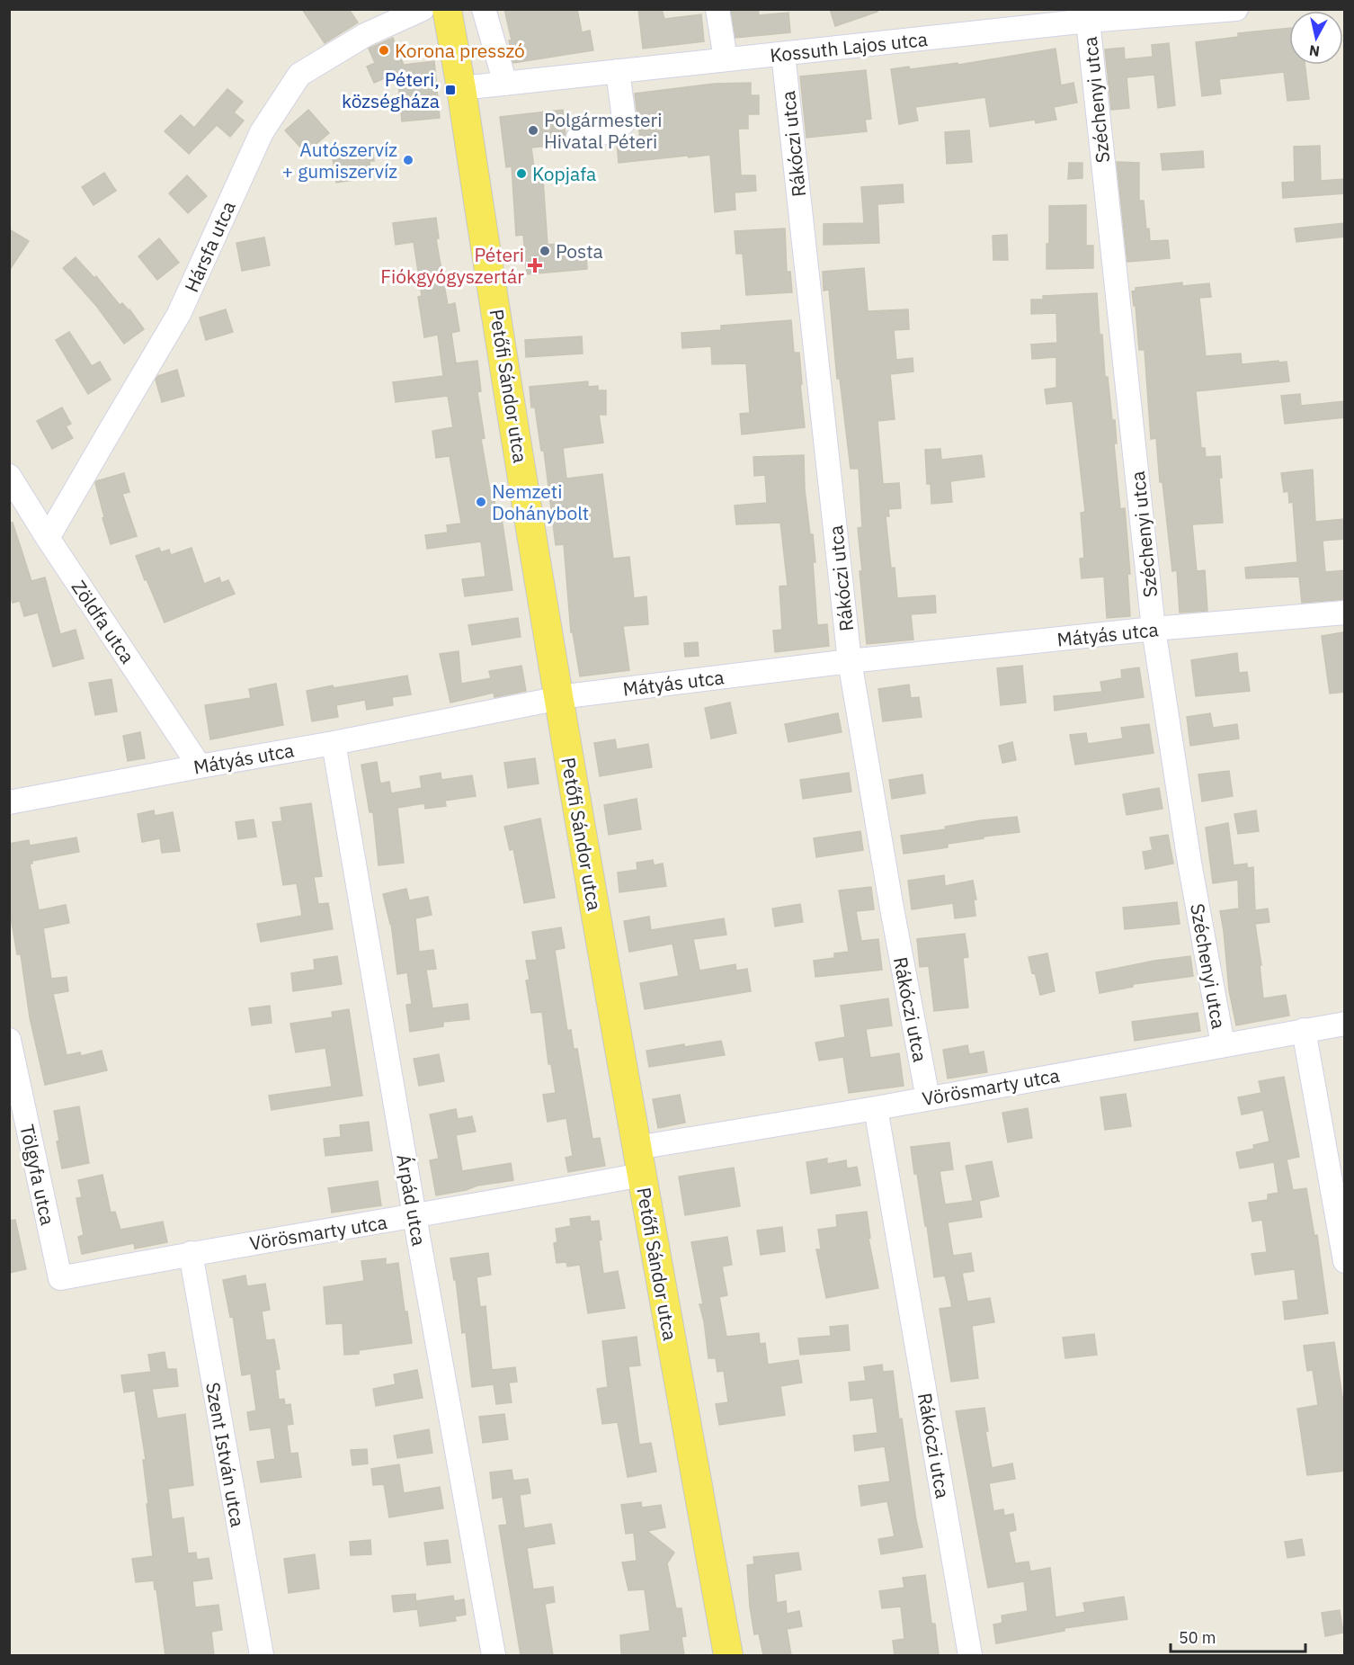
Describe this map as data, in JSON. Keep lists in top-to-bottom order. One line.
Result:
{"streets":{"main road":["Petőfi Sándor utca"],"street":["Kossuth Lajos utca","Széchenyi utca","Rákóczi utca","Hársfa utca","Zöldfa utca","Mátyás utca","Vörösmarty utca","Tölgyfa utca","Árpád utca","Szent István utca"]},"crossings":[["Kossuth Lajos utca","Széchenyi utca"],["Kossuth Lajos utca","Rákóczi utca"],["Kossuth Lajos utca","Petőfi Sándor utca"],["Széchenyi utca","Mátyás utca"],["Széchenyi utca","Vörösmarty utca"],["Rákóczi utca","Mátyás utca"],["Rákóczi utca","Vörösmarty utca"],["Hársfa utca","Zöldfa utca"],["Petőfi Sándor utca","Mátyás utca"],["Petőfi Sándor utca","Vörösmarty utca"],["Zöldfa utca","Mátyás utca"],["Mátyás utca","Árpád utca"],["Vörösmarty utca","Tölgyfa utca"],["Vörösmarty utca","Árpád utca"],["Vörösmarty utca","Szent István utca"]],"places":{"other":["Korona presszó","Polgármesteri Hivatal Péteri","Autószervíz + gumiszervíz","Kopjafa","Posta","Nemzeti Dohánybolt"],"transit":["Péteri, községháza"],"health":["Péteri Fiókgyógyszertár"]},"scale_bar":"50 m","north":"bottom"}
